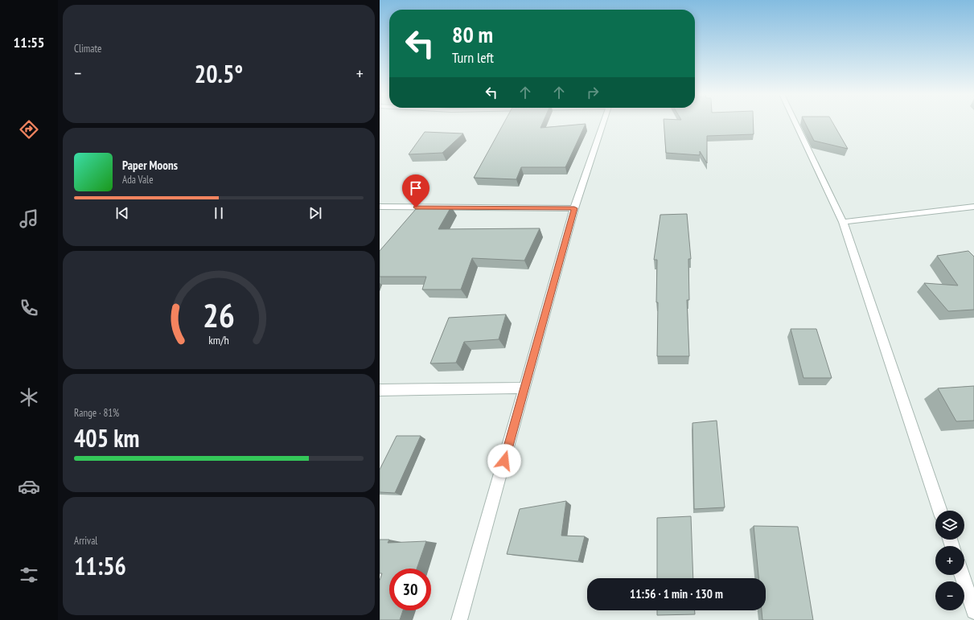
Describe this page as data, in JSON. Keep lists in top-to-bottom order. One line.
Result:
{"page":{"tabs":"11:55","tile":["Climate",["Range · 81%","405 km"],["Arrival","11:56"]],"turn":["80 m","Turn left"],"heat":["−","20.5°","+"],"song":["Paper Moons","Ada Vale"],"map_buttons":["+","−"],"limit":"30","trip":"11:56 · 1 min · 130 m","gauge":["26","km/h"]}}
